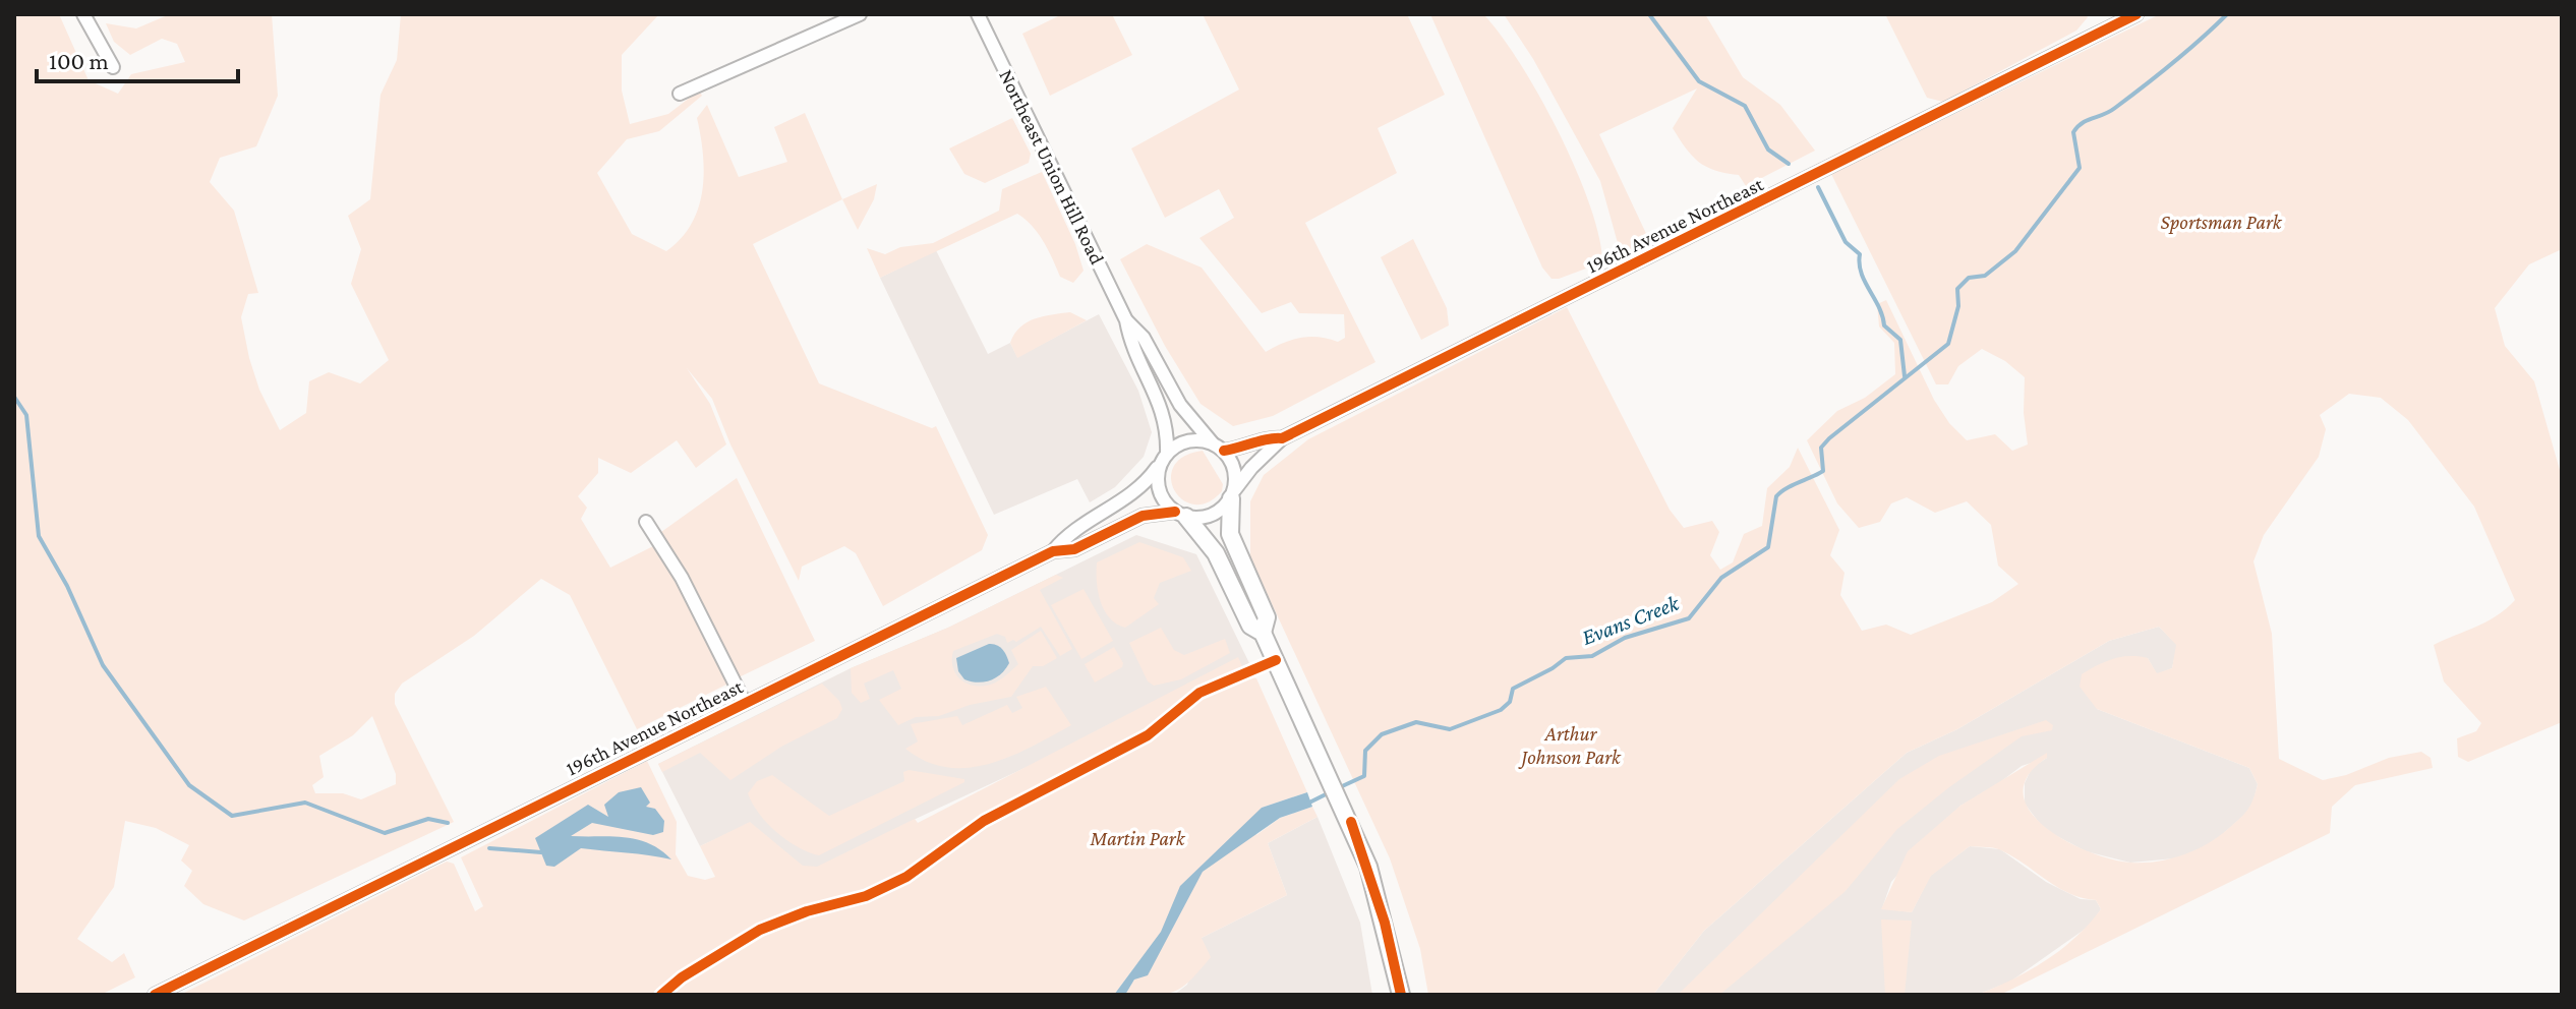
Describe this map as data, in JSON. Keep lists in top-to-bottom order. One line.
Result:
{"streets":{"street":["Northeast Union Hill Road","196th Avenue Northeast"]},"crossings":[["Northeast Union Hill Road","196th Avenue Northeast"]],"water":["Evans Creek"],"parks":["Sportsman Park","Arthur Johnson Park","Martin Park"],"scale_bar":"100 m"}
